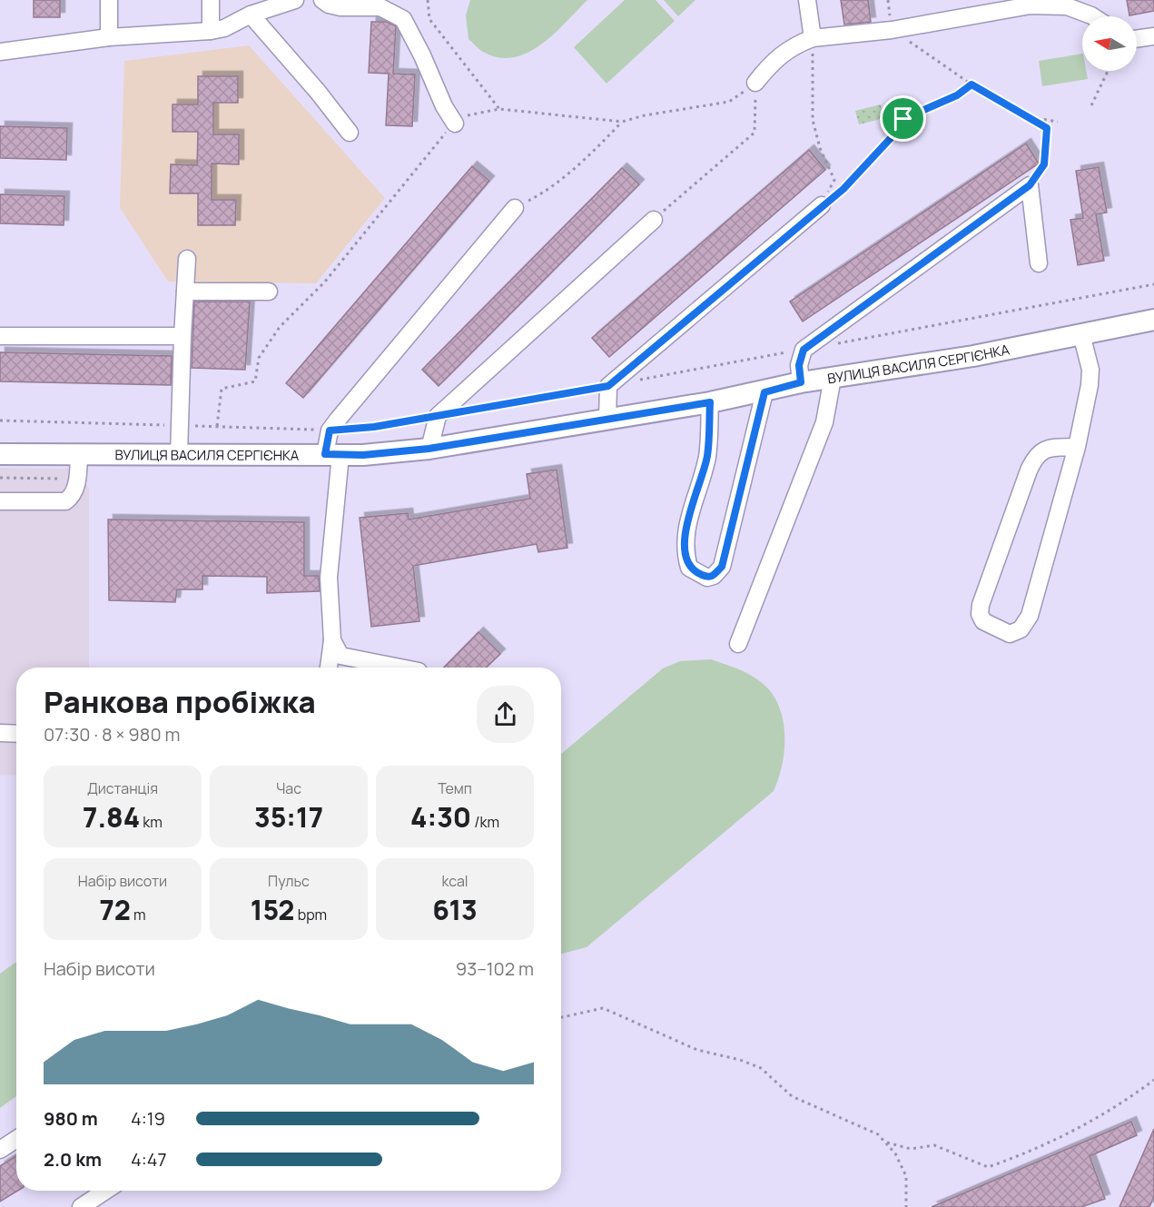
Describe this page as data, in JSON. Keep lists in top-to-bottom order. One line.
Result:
{"streets":{"main road":["ВУЛИЦЯ ВАСИЛЯ СЕРГІЄНКА"]},"north":"left","page":{"heading":["Ранкова пробіжка","07:30 · 8 × 980 m"],"stats":[["Дистанція","7.84 km"],["Час","35:17"],["Темп","4:30 /km"],["Набір висоти","72 m"],["Пульс","152 bpm"],["kcal","613"]],"chart":["Набір висоти","93–102 m"],"list":[{"name":"980 m","note":"4:19"},{"name":"2.0 km","note":"4:47"}]}}
